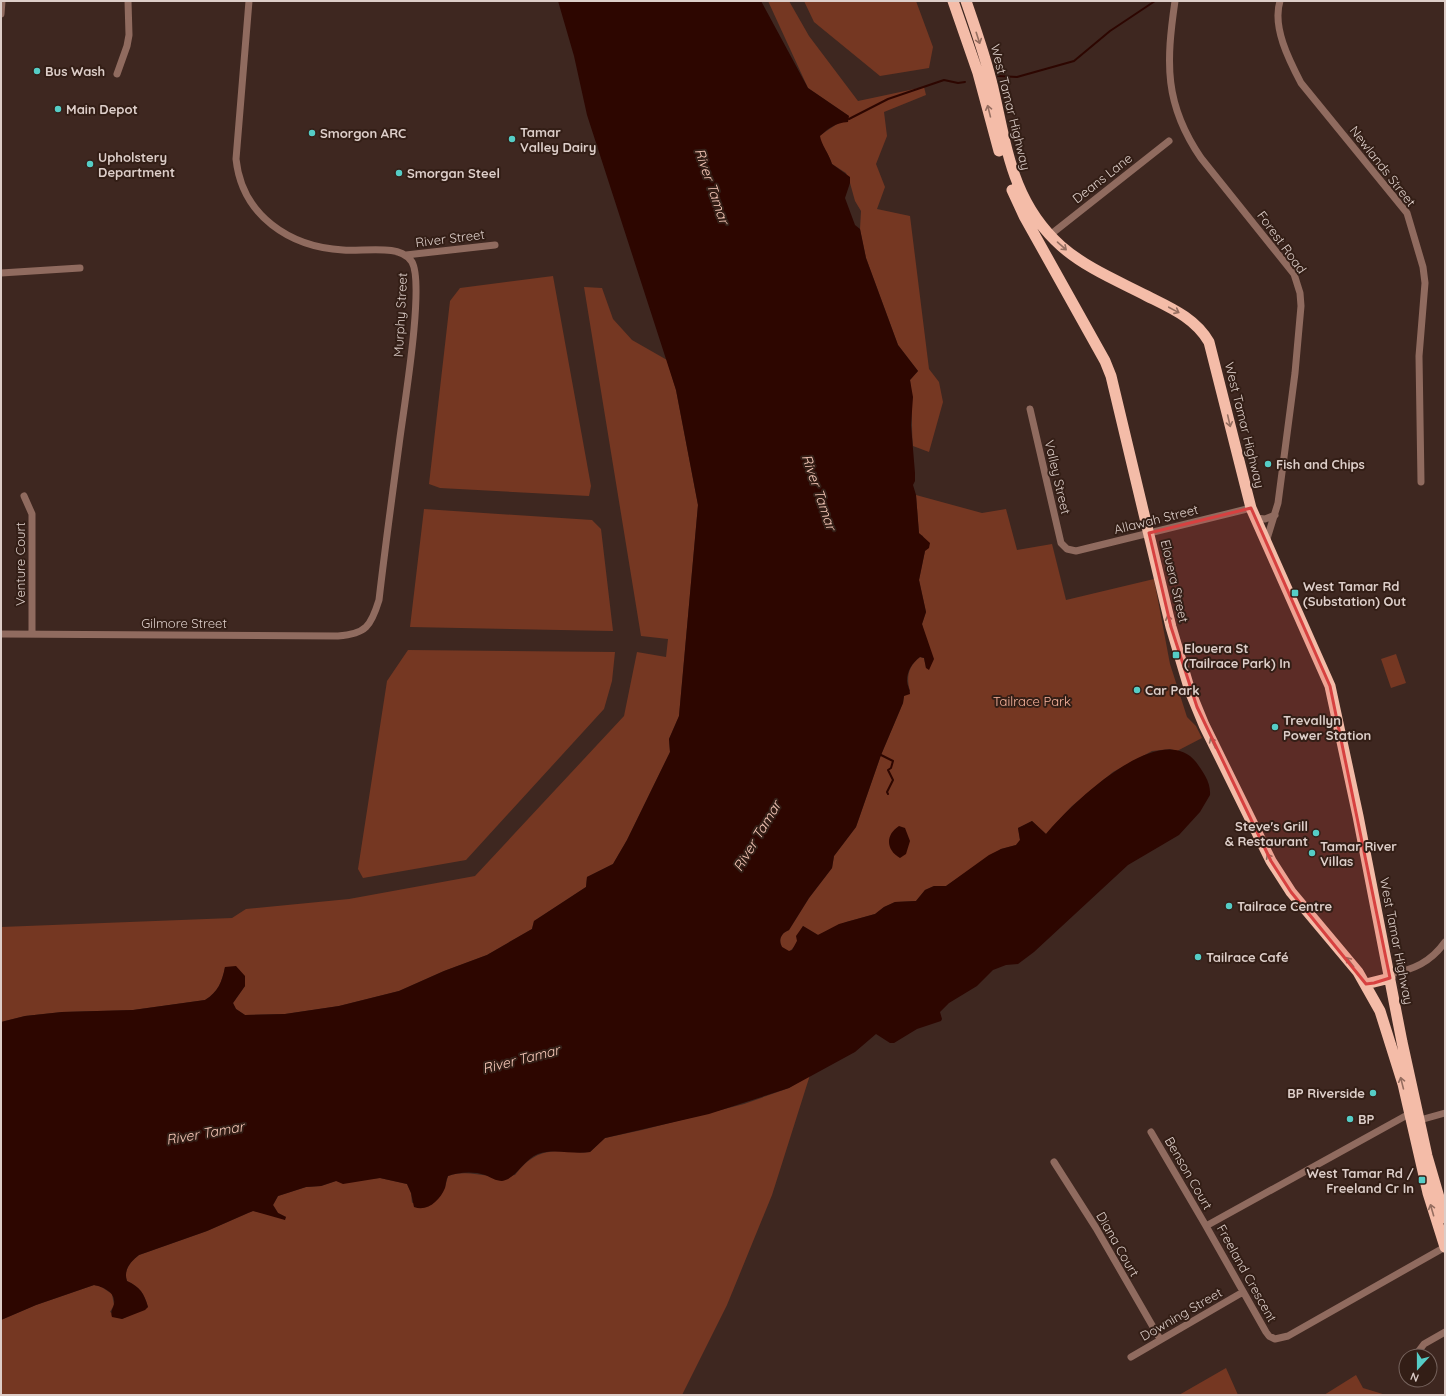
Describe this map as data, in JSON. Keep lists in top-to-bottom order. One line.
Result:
{"streets":{"highway":["West Tamar Highway","Elouera Street"],"street":["Newlands Street","Deans Lane","River Street","Forest Road","Murphy Street","Valley Street","Allawah Street","Venture Court","Gilmore Street","Benson Court","Diana Court","Freeland Crescent","Downing Street"]},"crossings":[["West Tamar Highway","Deans Lane"],["West Tamar Highway","Forest Road"],["West Tamar Highway","Allawah Street"],["West Tamar Highway","Elouera Street"],["River Street","Murphy Street"],["Forest Road","Allawah Street"],["Murphy Street","Gilmore Street"],["Valley Street","Allawah Street"],["Allawah Street","Elouera Street"],["Venture Court","Gilmore Street"],["Benson Court","Freeland Crescent"],["Diana Court","Downing Street"],["Freeland Crescent","Downing Street"]],"one_way":["Elouera Street"],"water":["River Tamar"],"parks":["Tailrace Park"],"places":{"other":["Bus Wash","Main Depot","Smorgon ARC","Tamar Valley Dairy","Upholstery Department","Smorgan Steel","Fish and Chips","Car Park","Trevallyn Power Station","Steve's Grill & Restaurant","Tamar River Villas","Tailrace Centre","Tailrace Café","BP Riverside","BP"],"transit":["West Tamar Rd (Substation) Out","Elouera St (Tailrace Park) In","West Tamar Rd / Freeland Cr In"]},"north":"bottom"}
